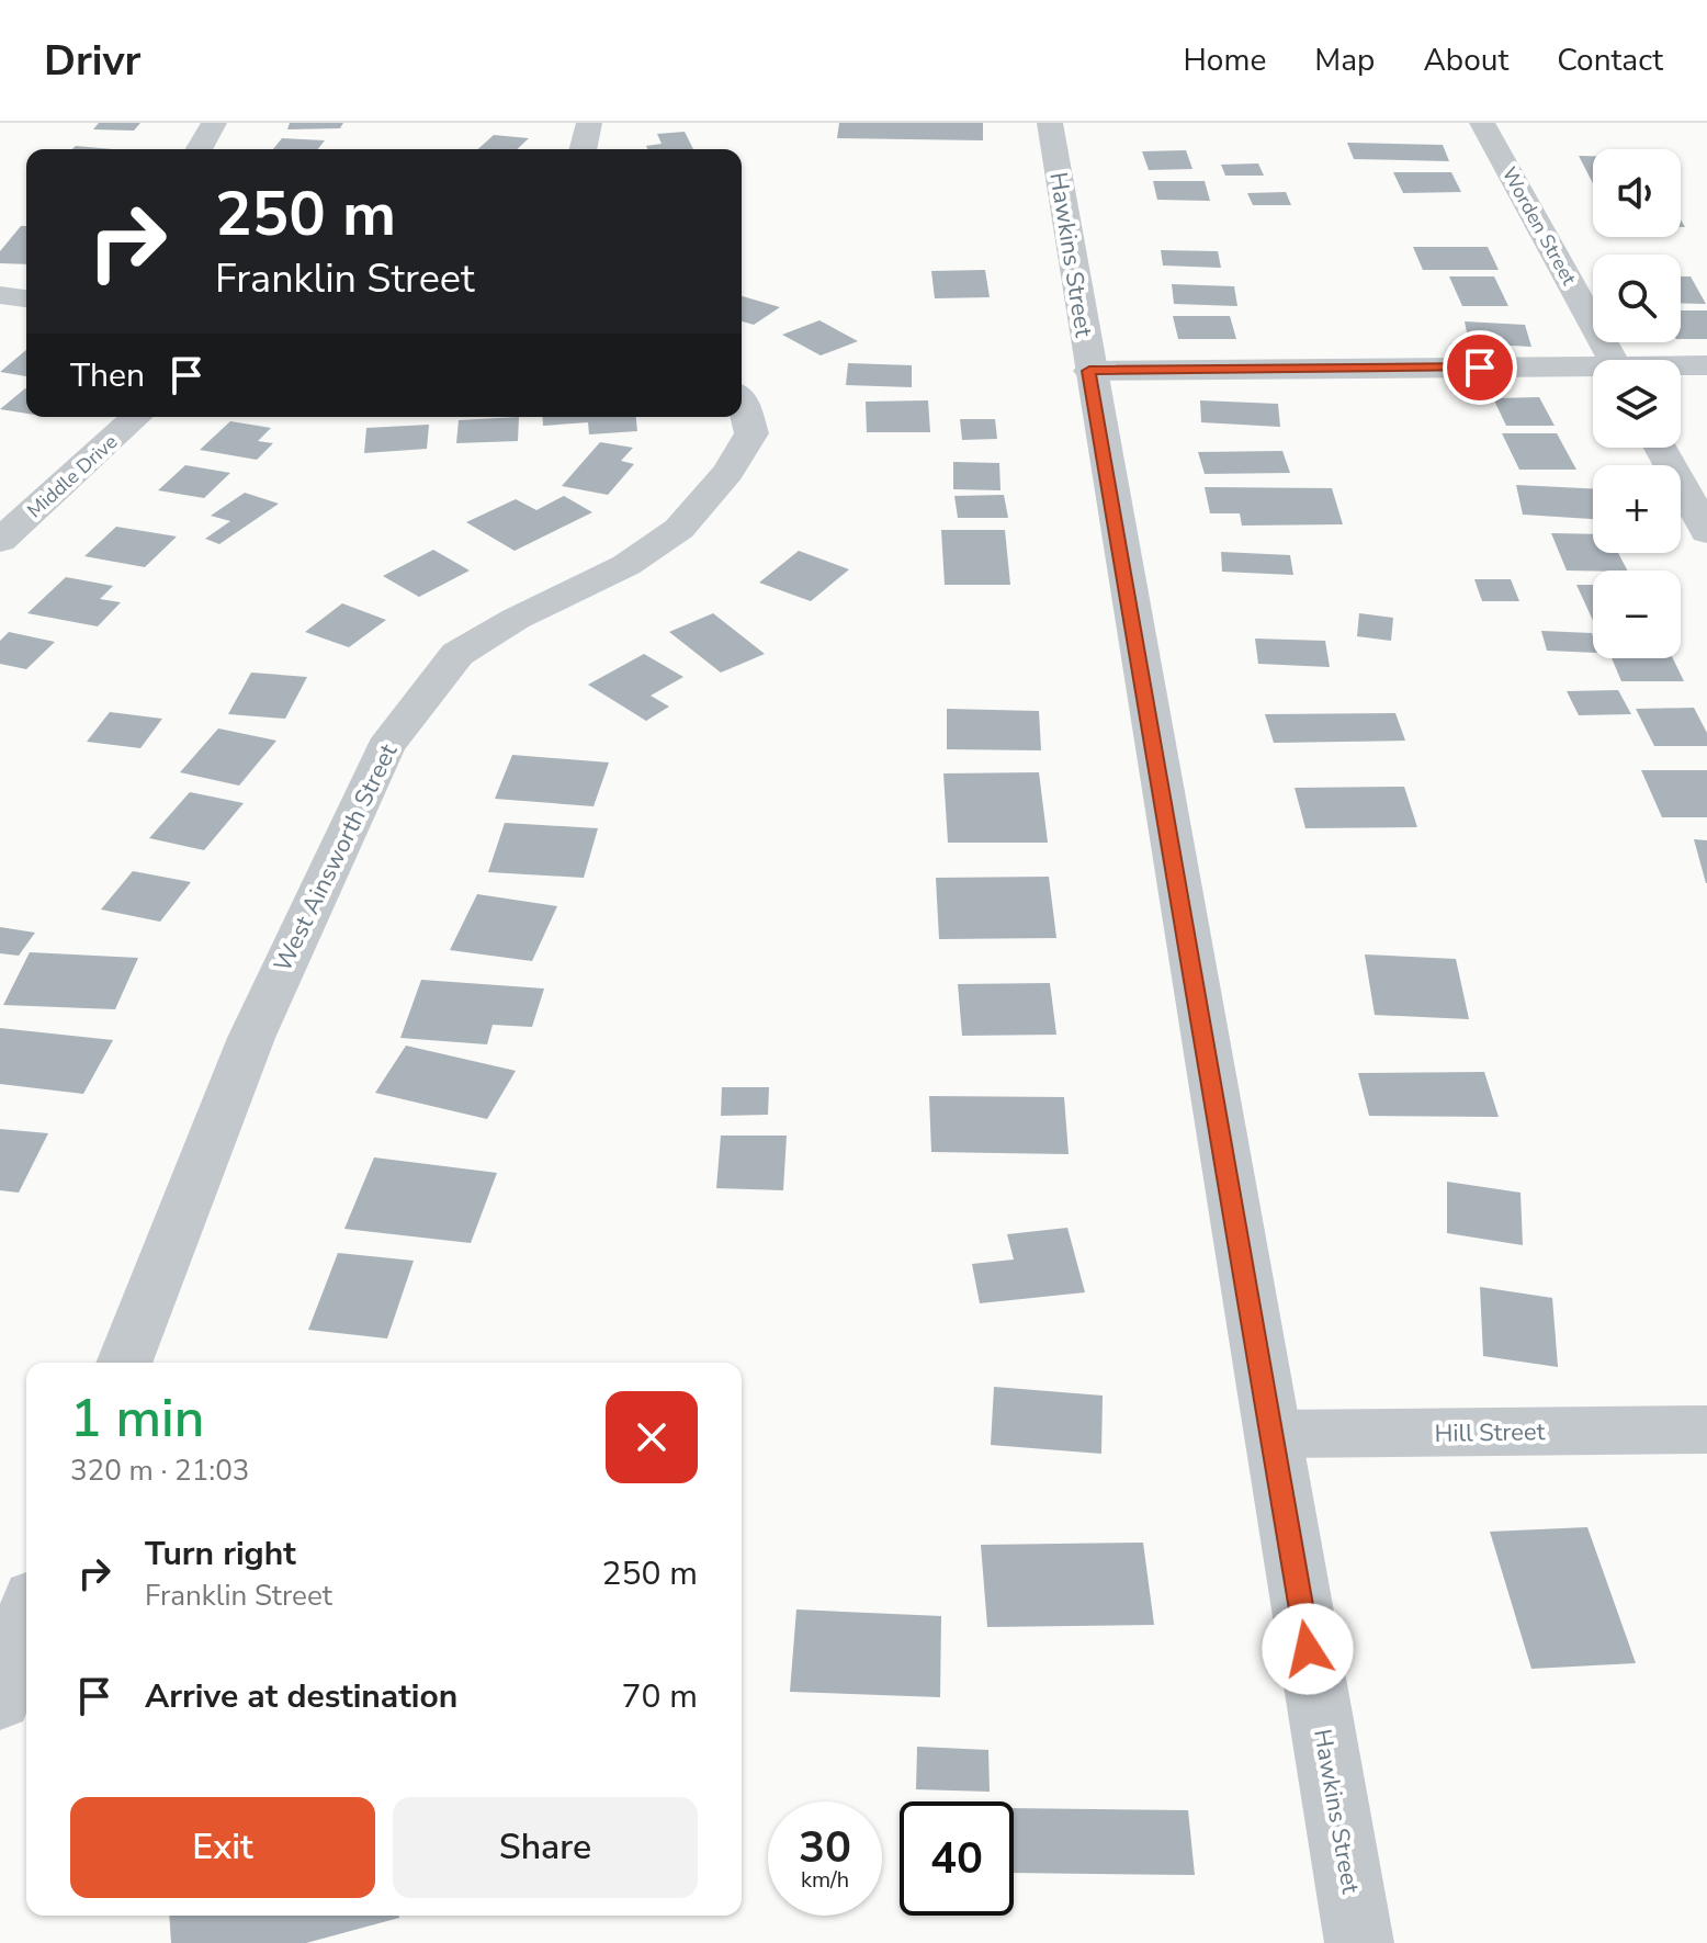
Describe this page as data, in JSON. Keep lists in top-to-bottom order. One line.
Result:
{"streets":{"street":["Worden Street","Hawkins Street","Middle Drive","West Ainsworth Street","Hill Street"]},"crossings":[["Hawkins Street","Hill Street"]],"page":{"header":"Drivr","nav":["Home","Map","About","Contact"],"map_buttons":["+","−"],"turn":["250 m","Franklin Street"],"then":"Then","heading":["1 min","320 m · 21:03"],"list":[{"name":"Turn right","note":"Franklin Street","value":"250 m"},{"name":"Arrive at destination","value":"70 m"}],"buttons":["Exit","Share"],"speed":"30 km/h","limit":"40"}}
